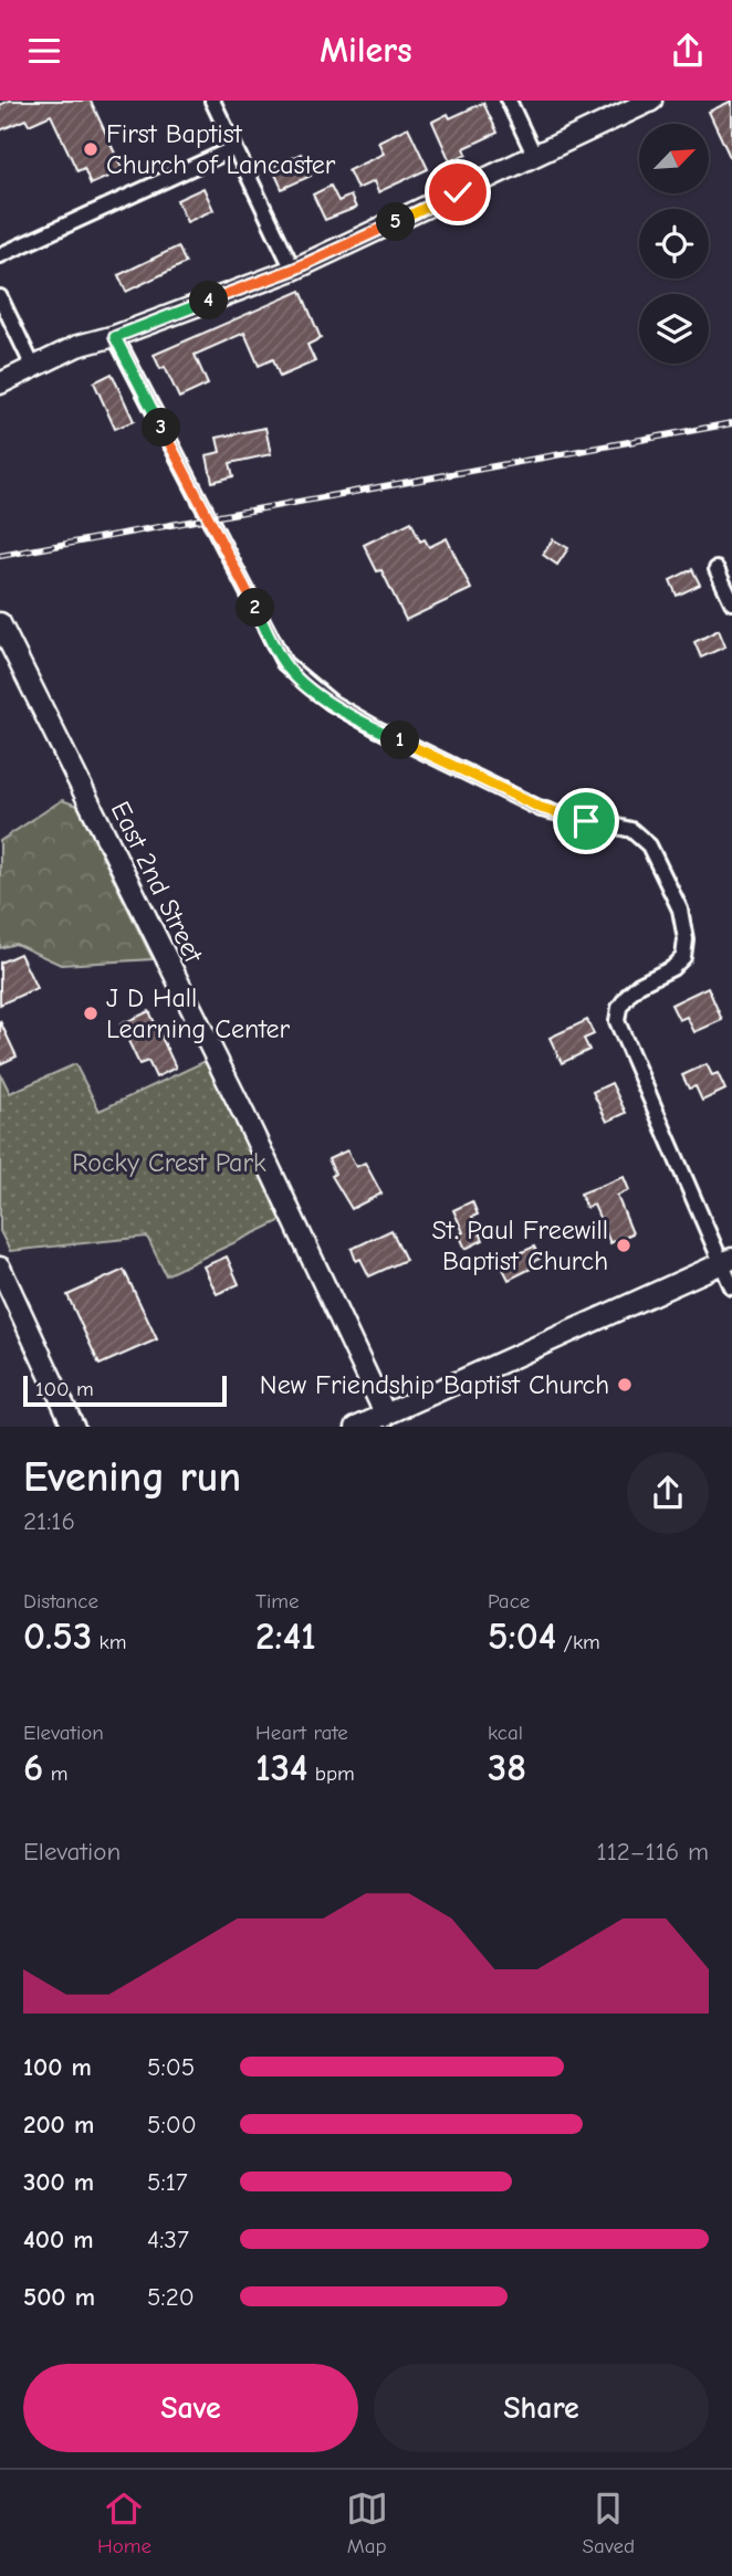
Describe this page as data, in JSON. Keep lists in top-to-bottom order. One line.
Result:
{"streets":{"street":["East 2nd Street"]},"parks":["Rocky Crest Park"],"places":["First Baptist Church of Lancaster","J D Hall Learning Center","St. Paul Freewill Baptist Church","New Friendship Baptist Church"],"scale_bar":"100 m","north":"top right","page":{"header":"Milers","pins":["5","4","3","2","1"],"scale":"100 m","heading":["Evening run","21:16"],"stats":[["Distance","0.53 km"],["Time","2:41"],["Pace","5:04 /km"],["Elevation","6 m"],["Heart rate","134 bpm"],["kcal","38"]],"chart":["Elevation","112–116 m"],"list":[{"name":"100 m","note":"5:05"},{"name":"200 m","note":"5:00"},{"name":"300 m","note":"5:17"},{"name":"400 m","note":"4:37"},{"name":"500 m","note":"5:20"}],"buttons":["Save","Share"],"tabs":["Home","Map","Saved"]}}
